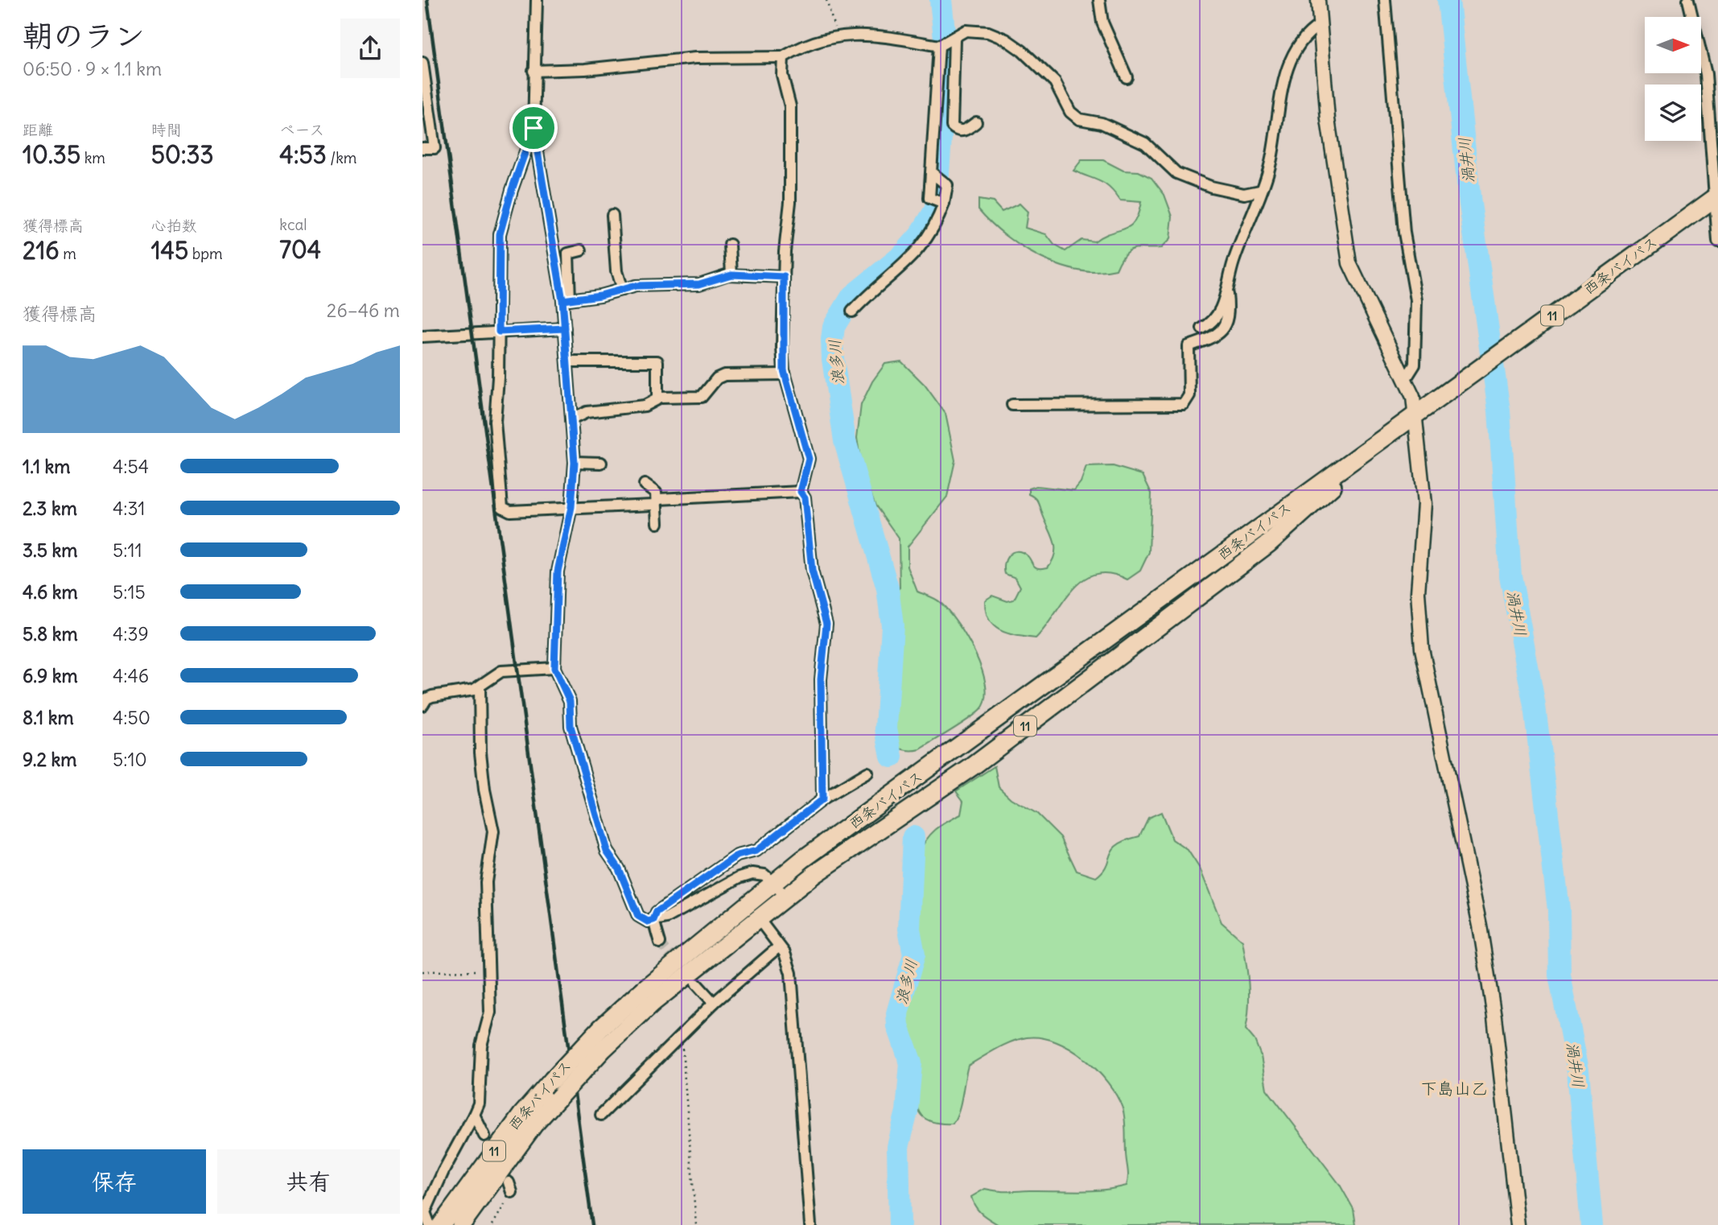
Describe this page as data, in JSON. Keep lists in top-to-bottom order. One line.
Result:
{"streets":{"highway":["西条バイパス","11"]},"districts":["下島山乙"],"water":["渦井川","浪多川"],"north":"right","page":{"heading":["朝のラン","06:50 · 9 × 1.1 km"],"stats":[["距離","10.35 km"],["時間","50:33"],["ペース","4:53 /km"],["獲得標高","216 m"],["心拍数","145 bpm"],["kcal","704"]],"chart":["獲得標高","26–46 m"],"list":[{"name":"1.1 km","note":"4:54"},{"name":"2.3 km","note":"4:31"},{"name":"3.5 km","note":"5:11"},{"name":"4.6 km","note":"5:15"},{"name":"5.8 km","note":"4:39"},{"name":"6.9 km","note":"4:46"},{"name":"8.1 km","note":"4:50"},{"name":"9.2 km","note":"5:10"}],"buttons":["保存","共有"]}}
